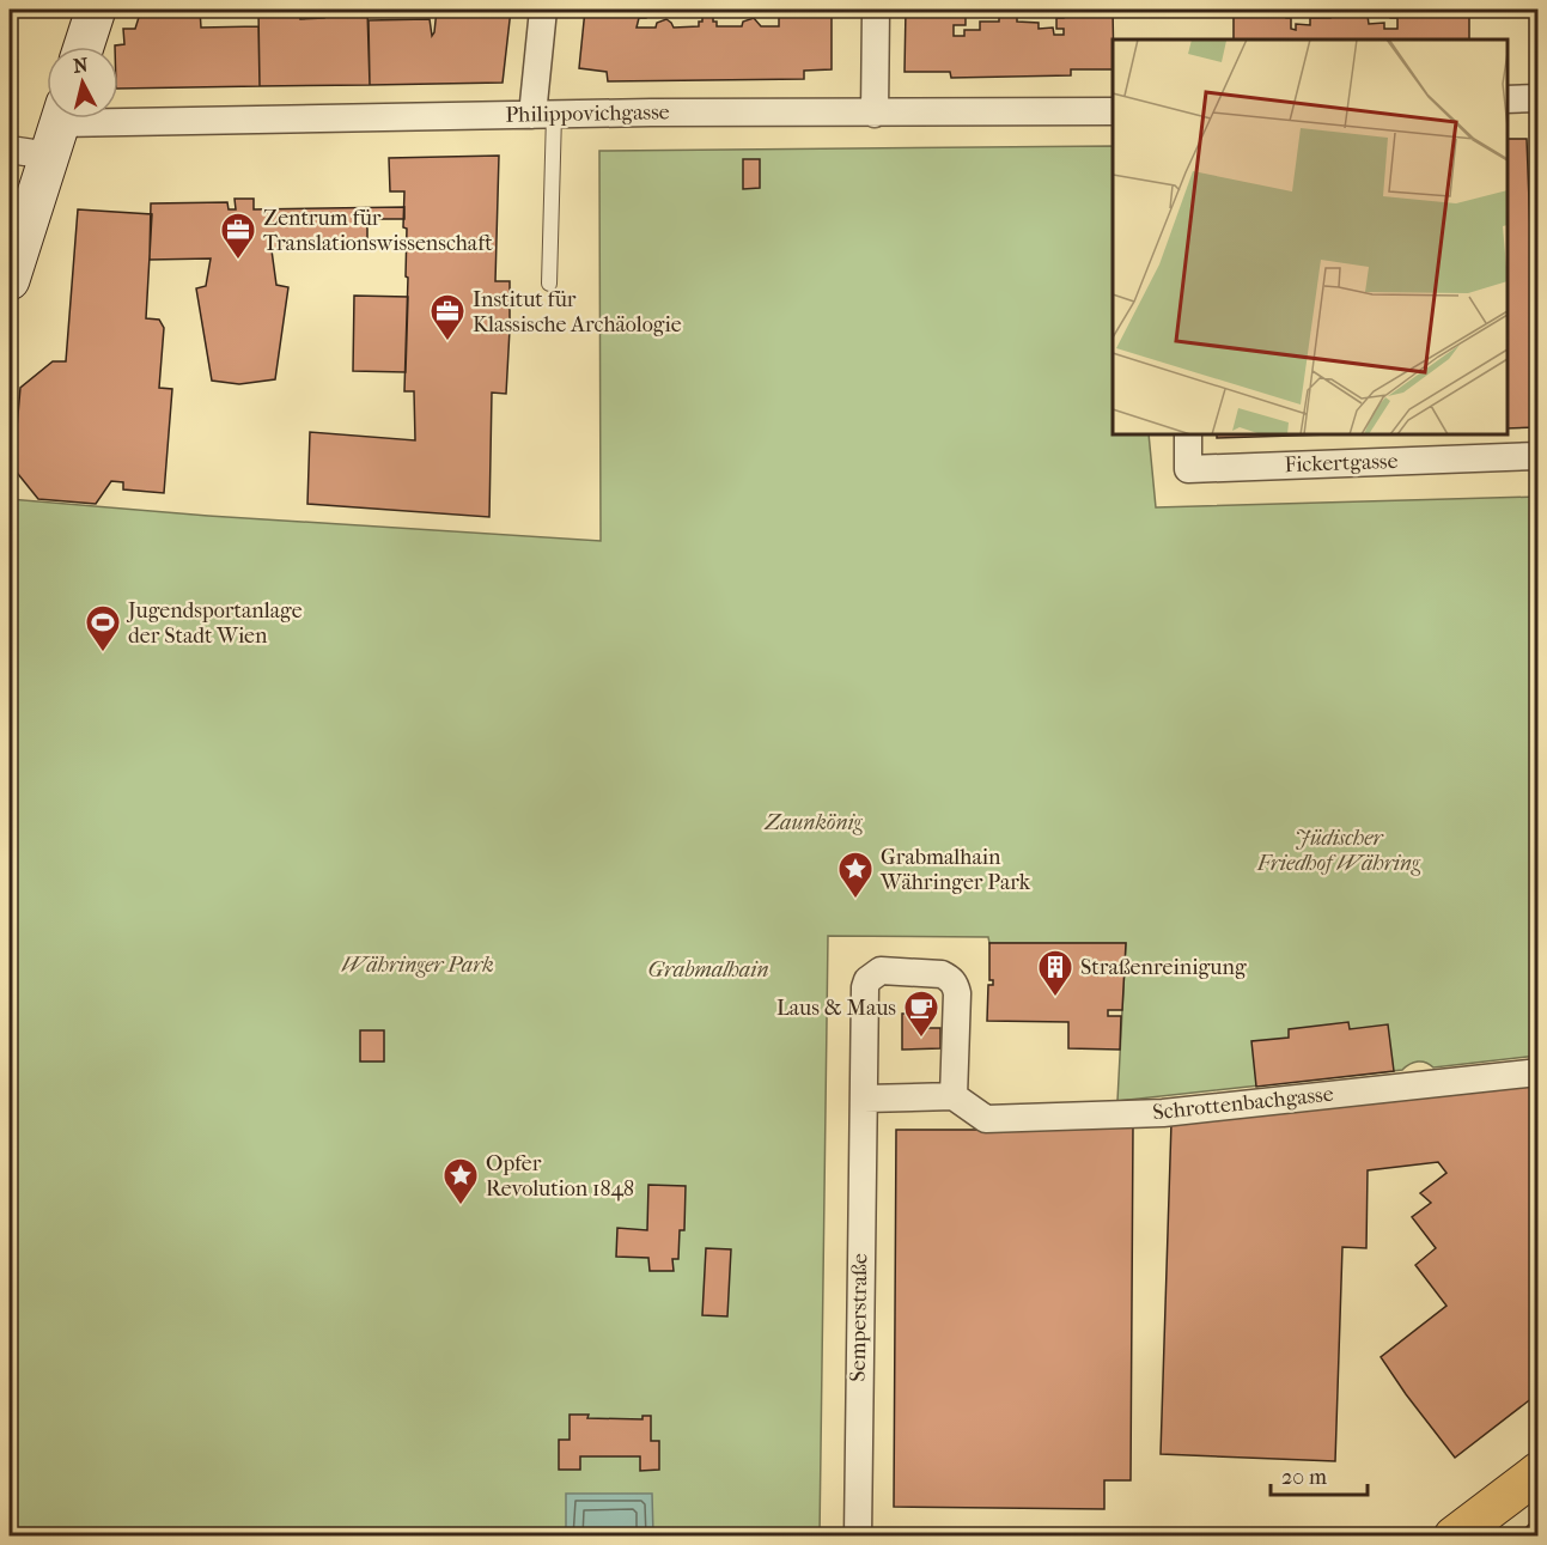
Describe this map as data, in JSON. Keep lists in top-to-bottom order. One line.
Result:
{"streets":{"street":["Philippovichgasse","Fickertgasse","Schrottenbachgasse","Semperstraße"]},"crossings":[["Schrottenbachgasse","Semperstraße"]],"parks":["Zaunkönig","Jüdischer Friedhof Währing","Währinger Park","Grabmalhain"],"places":{"office":["Zentrum für Translationswissenschaft","Institut für Klassische Archäologie"],"sports":["Jugendsportanlage der Stadt Wien"],"place":["Grabmalhain Währinger Park","Opfer Revolution 1848"],"building":["Straßenreinigung"],"cafe":["Laus & Maus"]},"scale_bar":"20 m","north":"top"}
